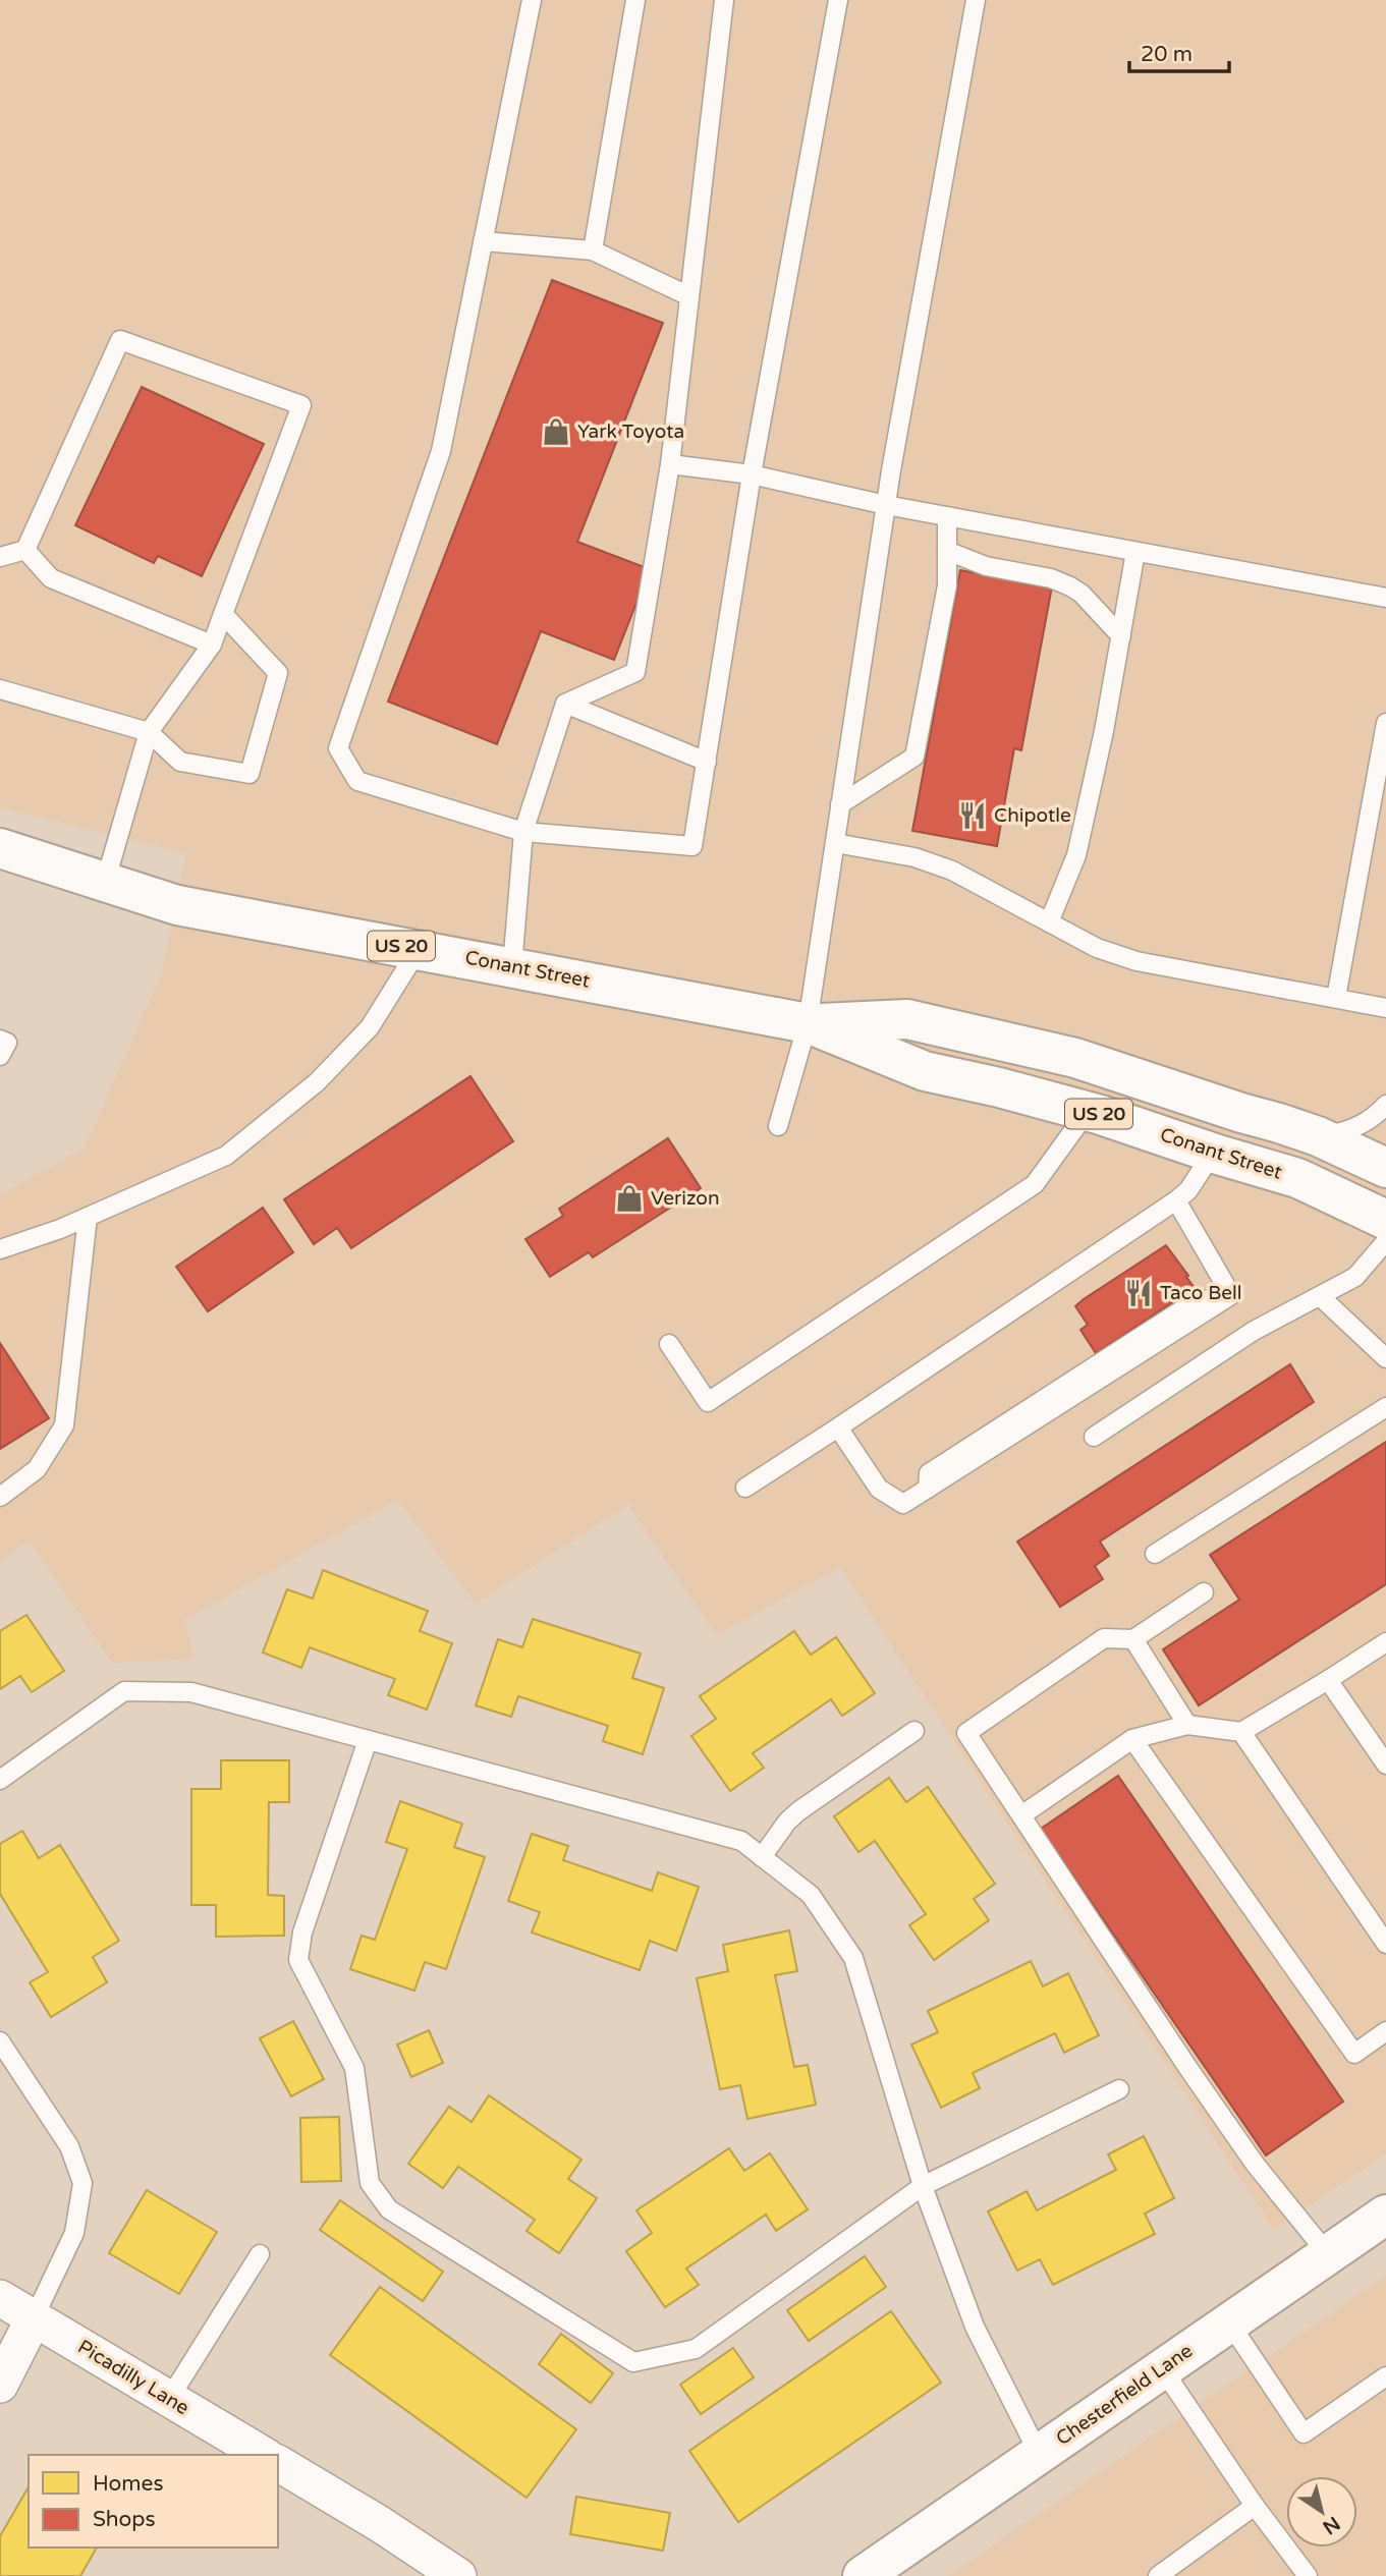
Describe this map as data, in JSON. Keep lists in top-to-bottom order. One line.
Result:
{"streets":{"main road":["US 20","Conant Street","Chesterfield Lane"],"street":["Picadilly Lane"]},"places":{"shop":["Yark Toyota","Verizon"],"restaurant":["Chipotle","Taco Bell"]},"legend":["Homes","Shops"],"scale_bar":"20 m","north":"bottom right"}
